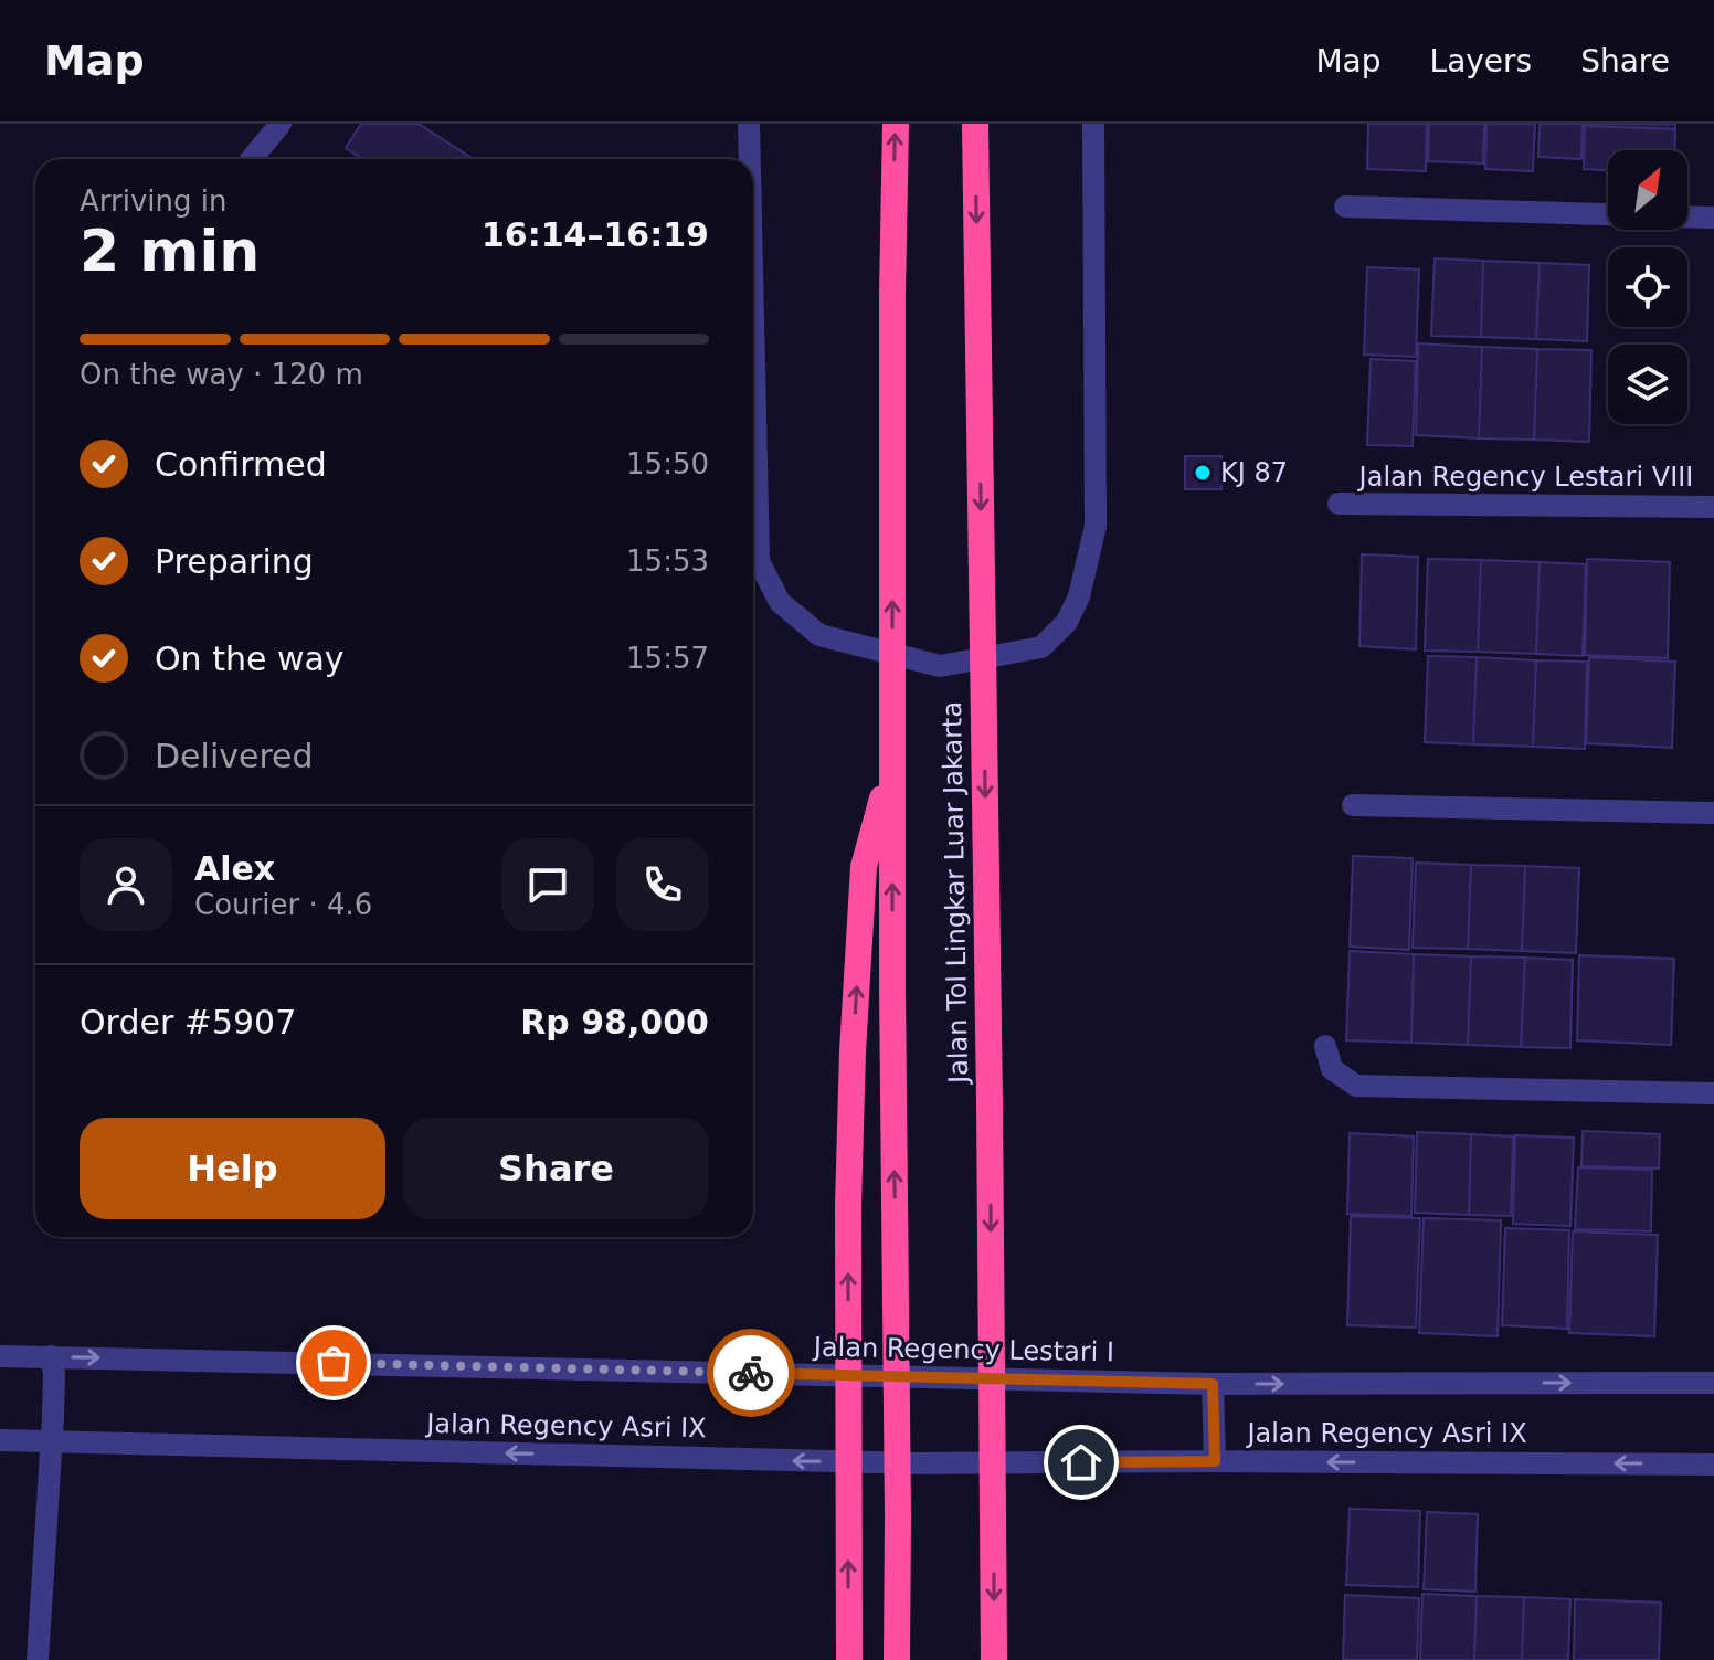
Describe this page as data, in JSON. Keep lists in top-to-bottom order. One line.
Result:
{"streets":{"highway":["Jalan Tol Lingkar Luar Jakarta"],"street":["Jalan Regency Lestari VIII","Jalan Regency Lestari I","Jalan Regency Asri IX"]},"one_way":["Jalan Regency Lestari I","Jalan Regency Asri IX"],"places":["KJ 87"],"north":"top right","page":{"header":"Map","nav":["Map","Layers","Share"],"heading":["2 min","Arriving in","16:14–16:19"],"panel":["Alex","Courier · 4.6","Order #5907","Rp 98,000"],"bar":"On the way · 120 m","list":[["Confirmed","15:50"],["Preparing","15:53"],["On the way","15:57"],"Delivered"],"buttons":["Help","Share"]}}
